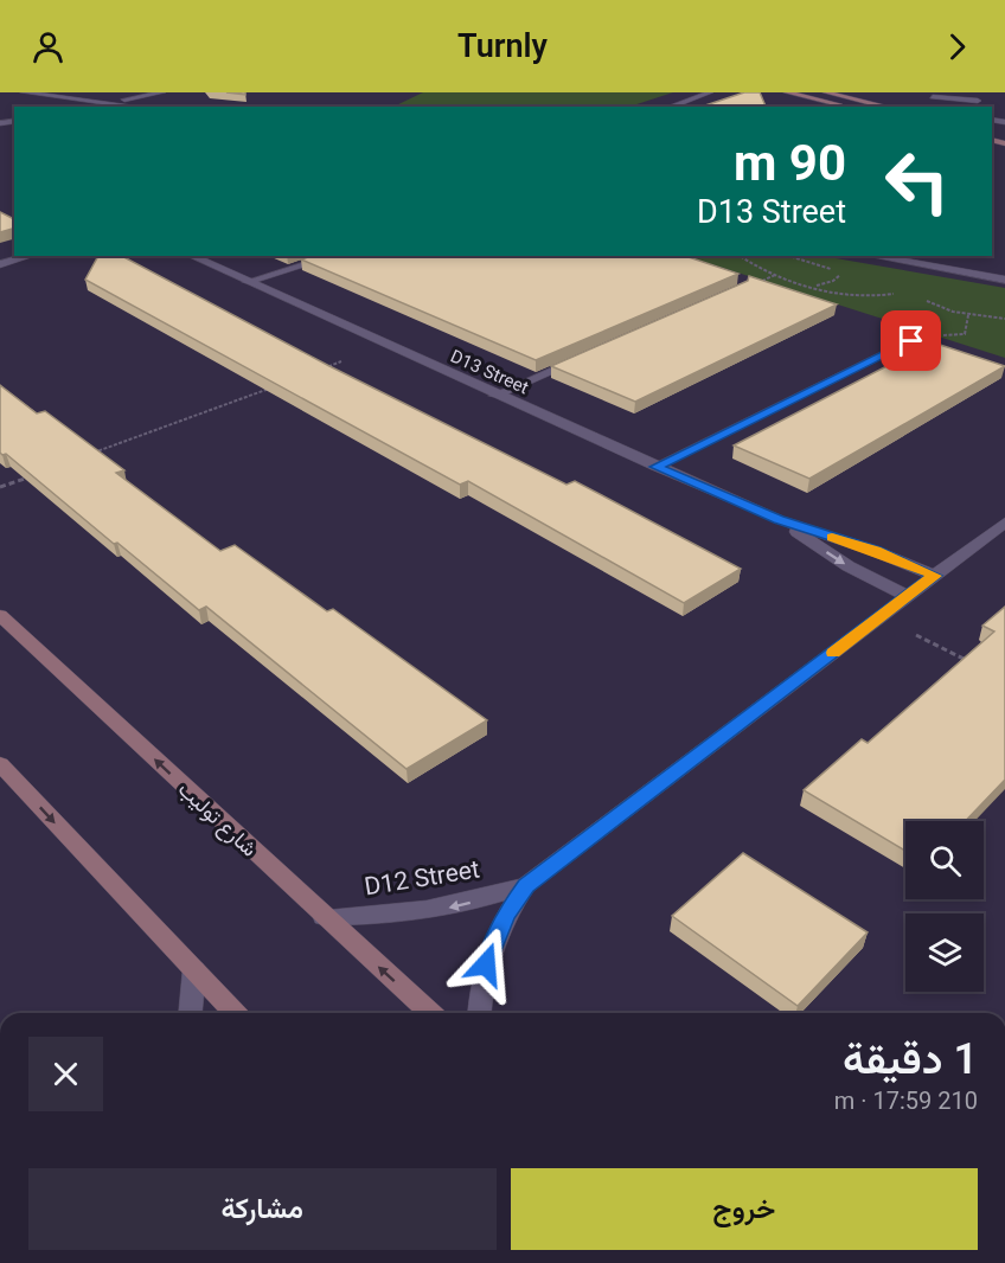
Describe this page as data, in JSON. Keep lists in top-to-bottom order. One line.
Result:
{"streets":{"street":["D13 Street","شارع توليب","D12 Street"]},"crossings":[["D13 Street","D12 Street"],["شارع توليب","D12 Street"]],"page":{"header":"Turnly","turn":["90 m","D13 Street"],"heading":["1 دقيقة","210 m · 17:59"],"buttons":["خروج","مشاركة"]}}
